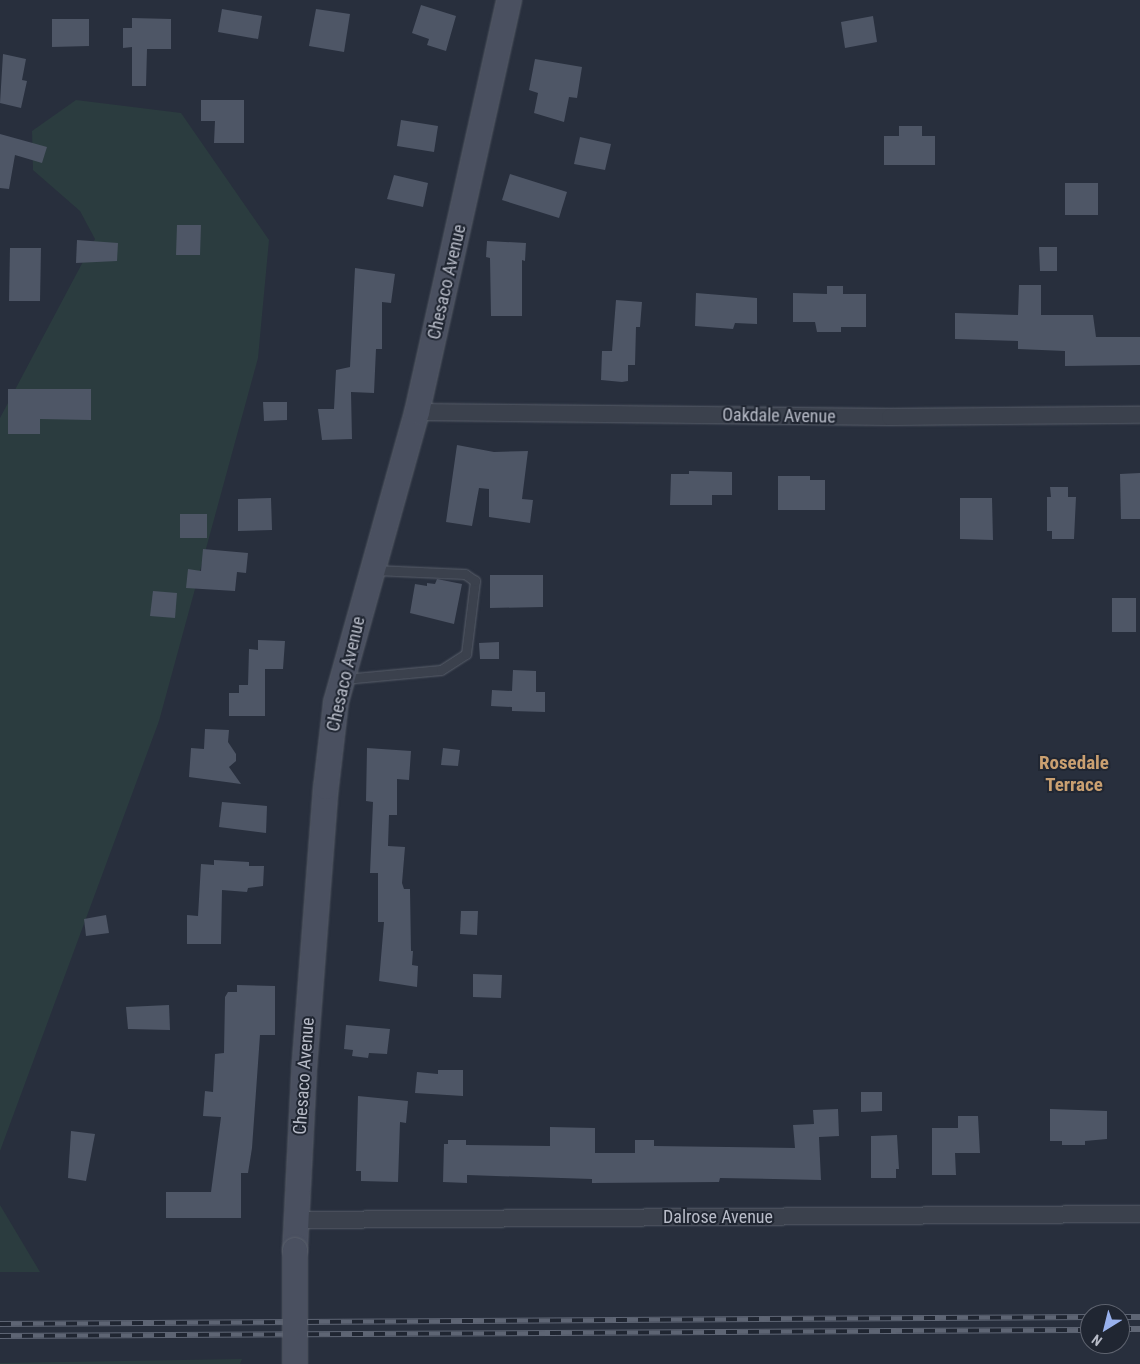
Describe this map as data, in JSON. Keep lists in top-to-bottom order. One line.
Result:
{"streets":{"street":["Chesaco Avenue","Oakdale Avenue","Dalrose Avenue"]},"crossings":[["Chesaco Avenue","Oakdale Avenue"],["Chesaco Avenue","Dalrose Avenue"]],"districts":["Rosedale Terrace"],"north":"bottom left"}
